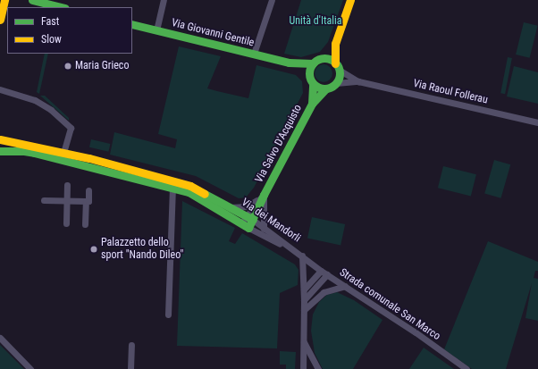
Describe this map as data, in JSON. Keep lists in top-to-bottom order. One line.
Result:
{"streets":{"street":["Via Giovanni Gentile","Via Raoul Follerau","Via Salvo D'Acquisto","Via dei Mandorli","Strada comunale San Marco"]},"crossings":[["Via Giovanni Gentile","Via Raoul Follerau"],["Via Giovanni Gentile","Via Salvo D'Acquisto"],["Via Raoul Follerau","Via Salvo D'Acquisto"],["Via Salvo D'Acquisto","Via dei Mandorli"],["Via dei Mandorli","Strada comunale San Marco"]],"parks":["Unità d'Italia"],"places":["Maria Grieco","Palazzetto dello sport \"Nando Dileo\""],"legend":["Fast","Slow"]}
